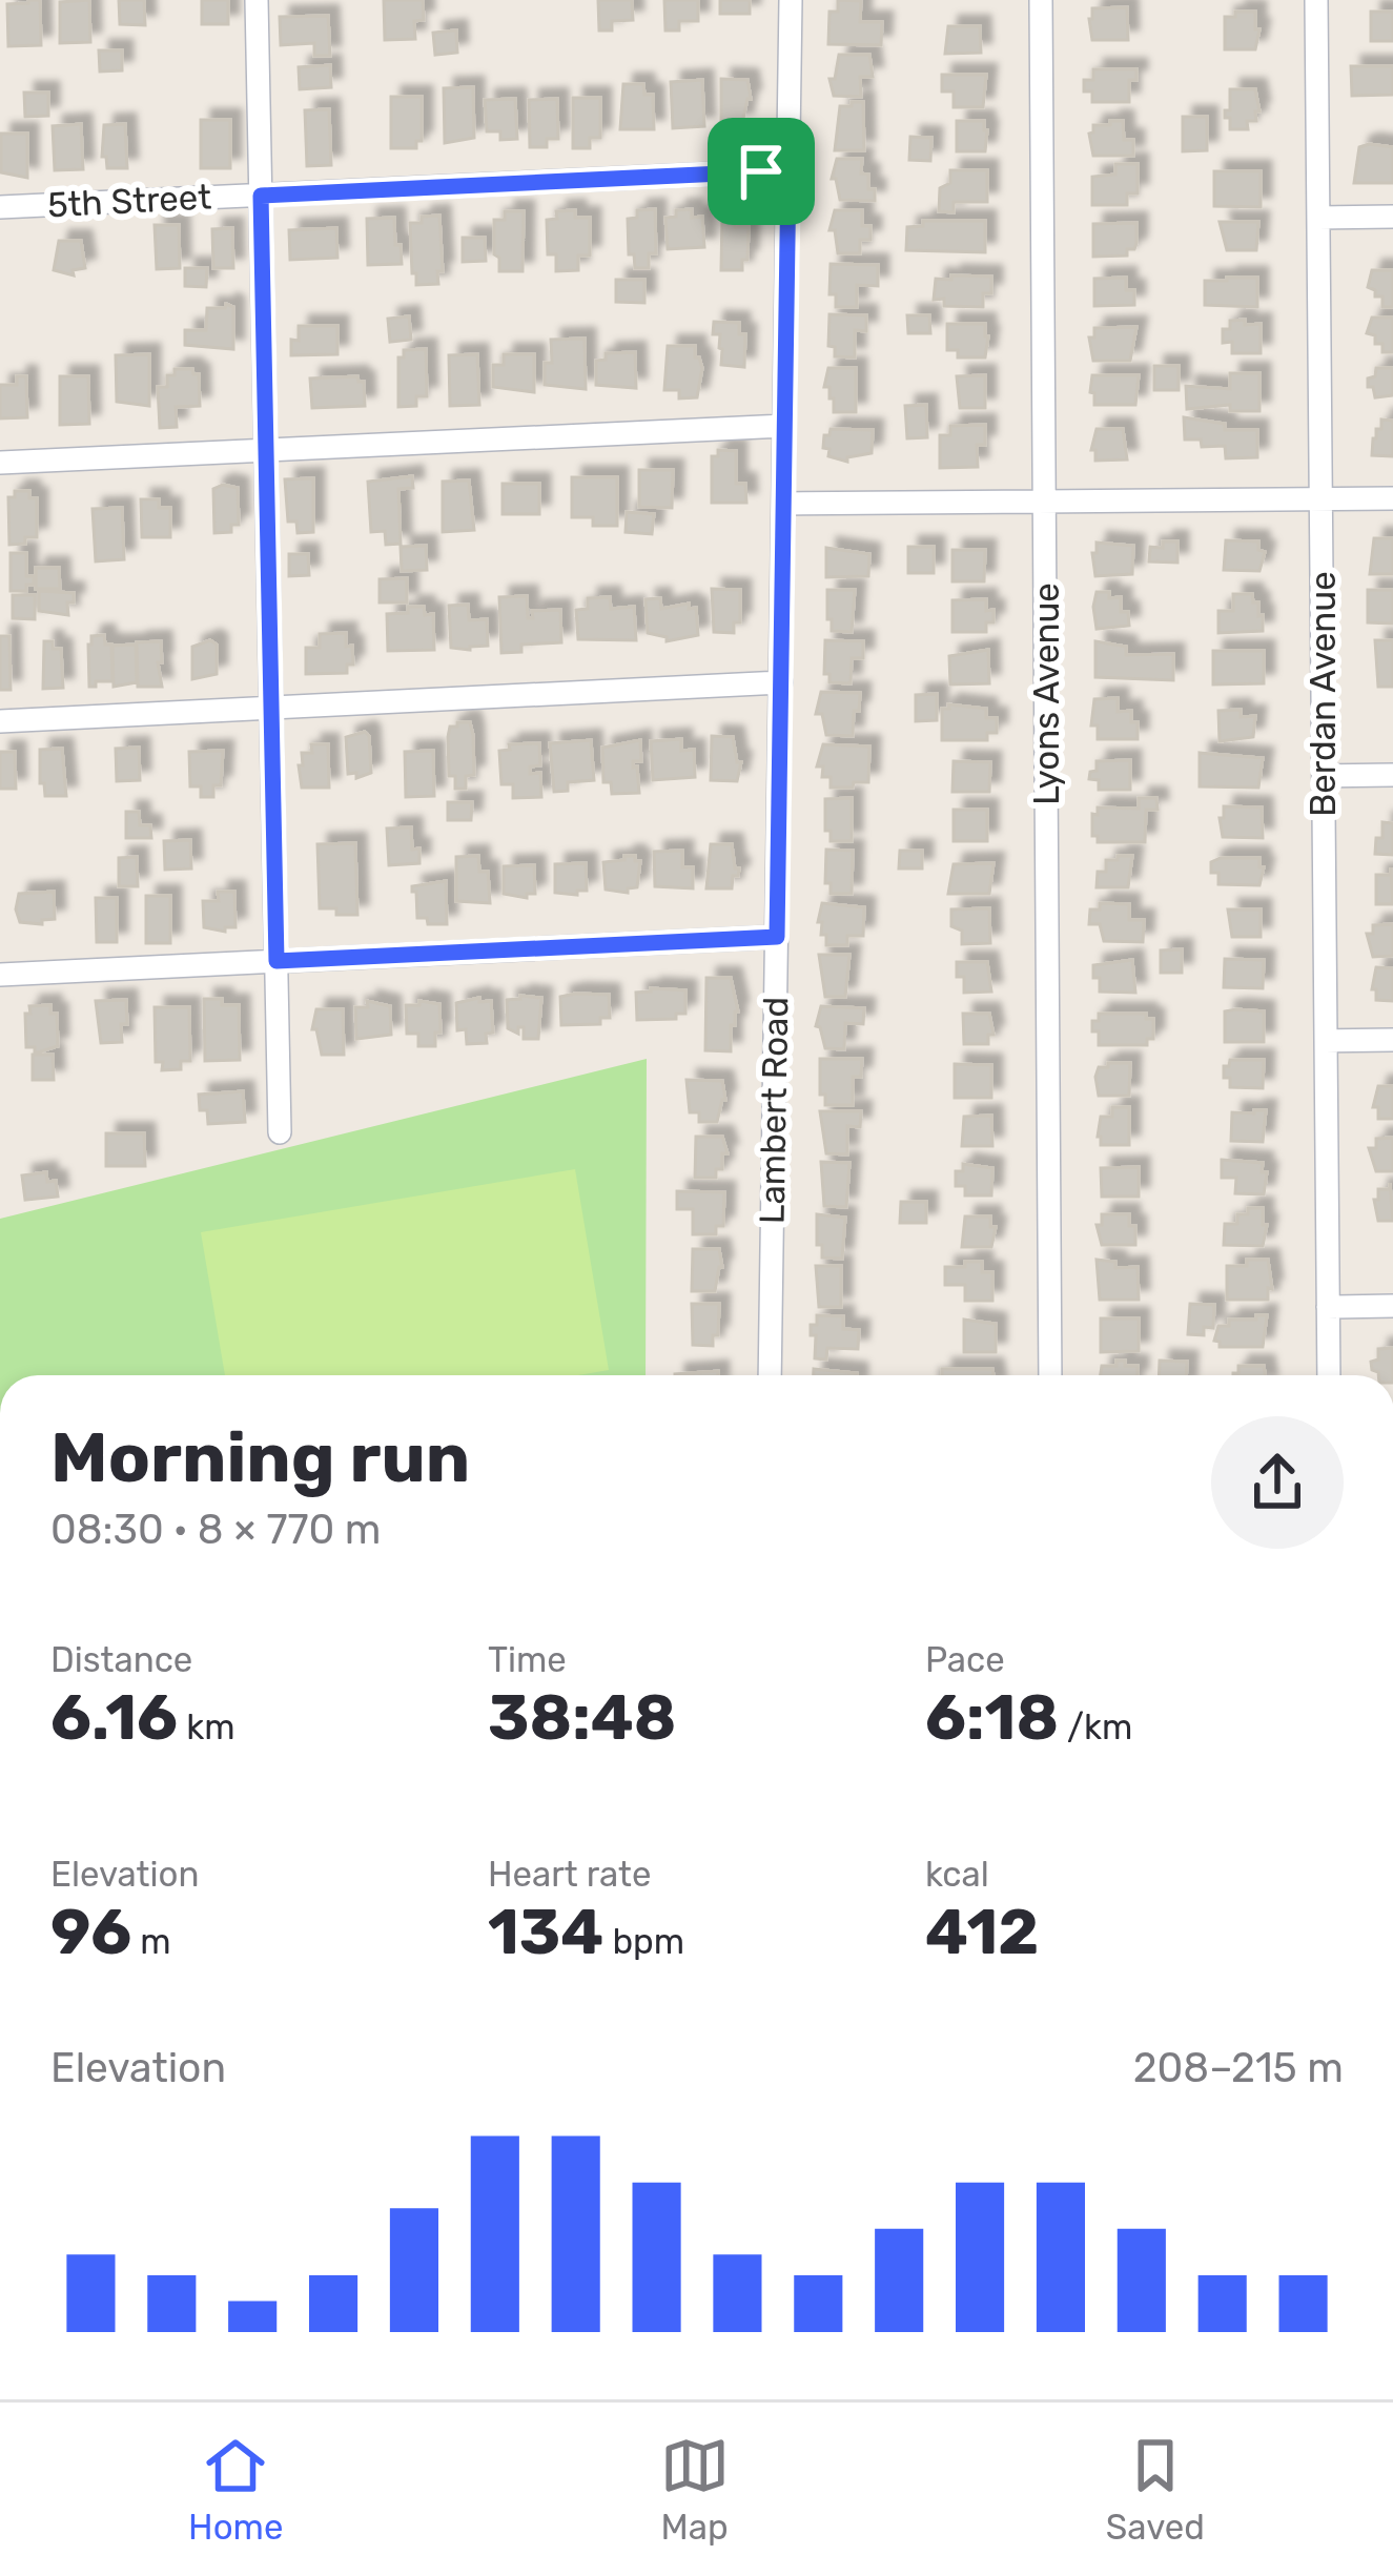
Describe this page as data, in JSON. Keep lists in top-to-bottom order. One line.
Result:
{"streets":{"street":["5th Street","Lyons Avenue","Berdan Avenue","Lambert Road"]},"crossings":[["5th Street","Lambert Road"]],"page":{"heading":["Morning run","08:30 · 8 × 770 m"],"stats":[["Distance","6.16 km"],["Time","38:48"],["Pace","6:18 /km"],["Elevation","96 m"],["Heart rate","134 bpm"],["kcal","412"]],"chart":["Elevation","208–215 m"],"tabs":["Home","Map","Saved"]}}
